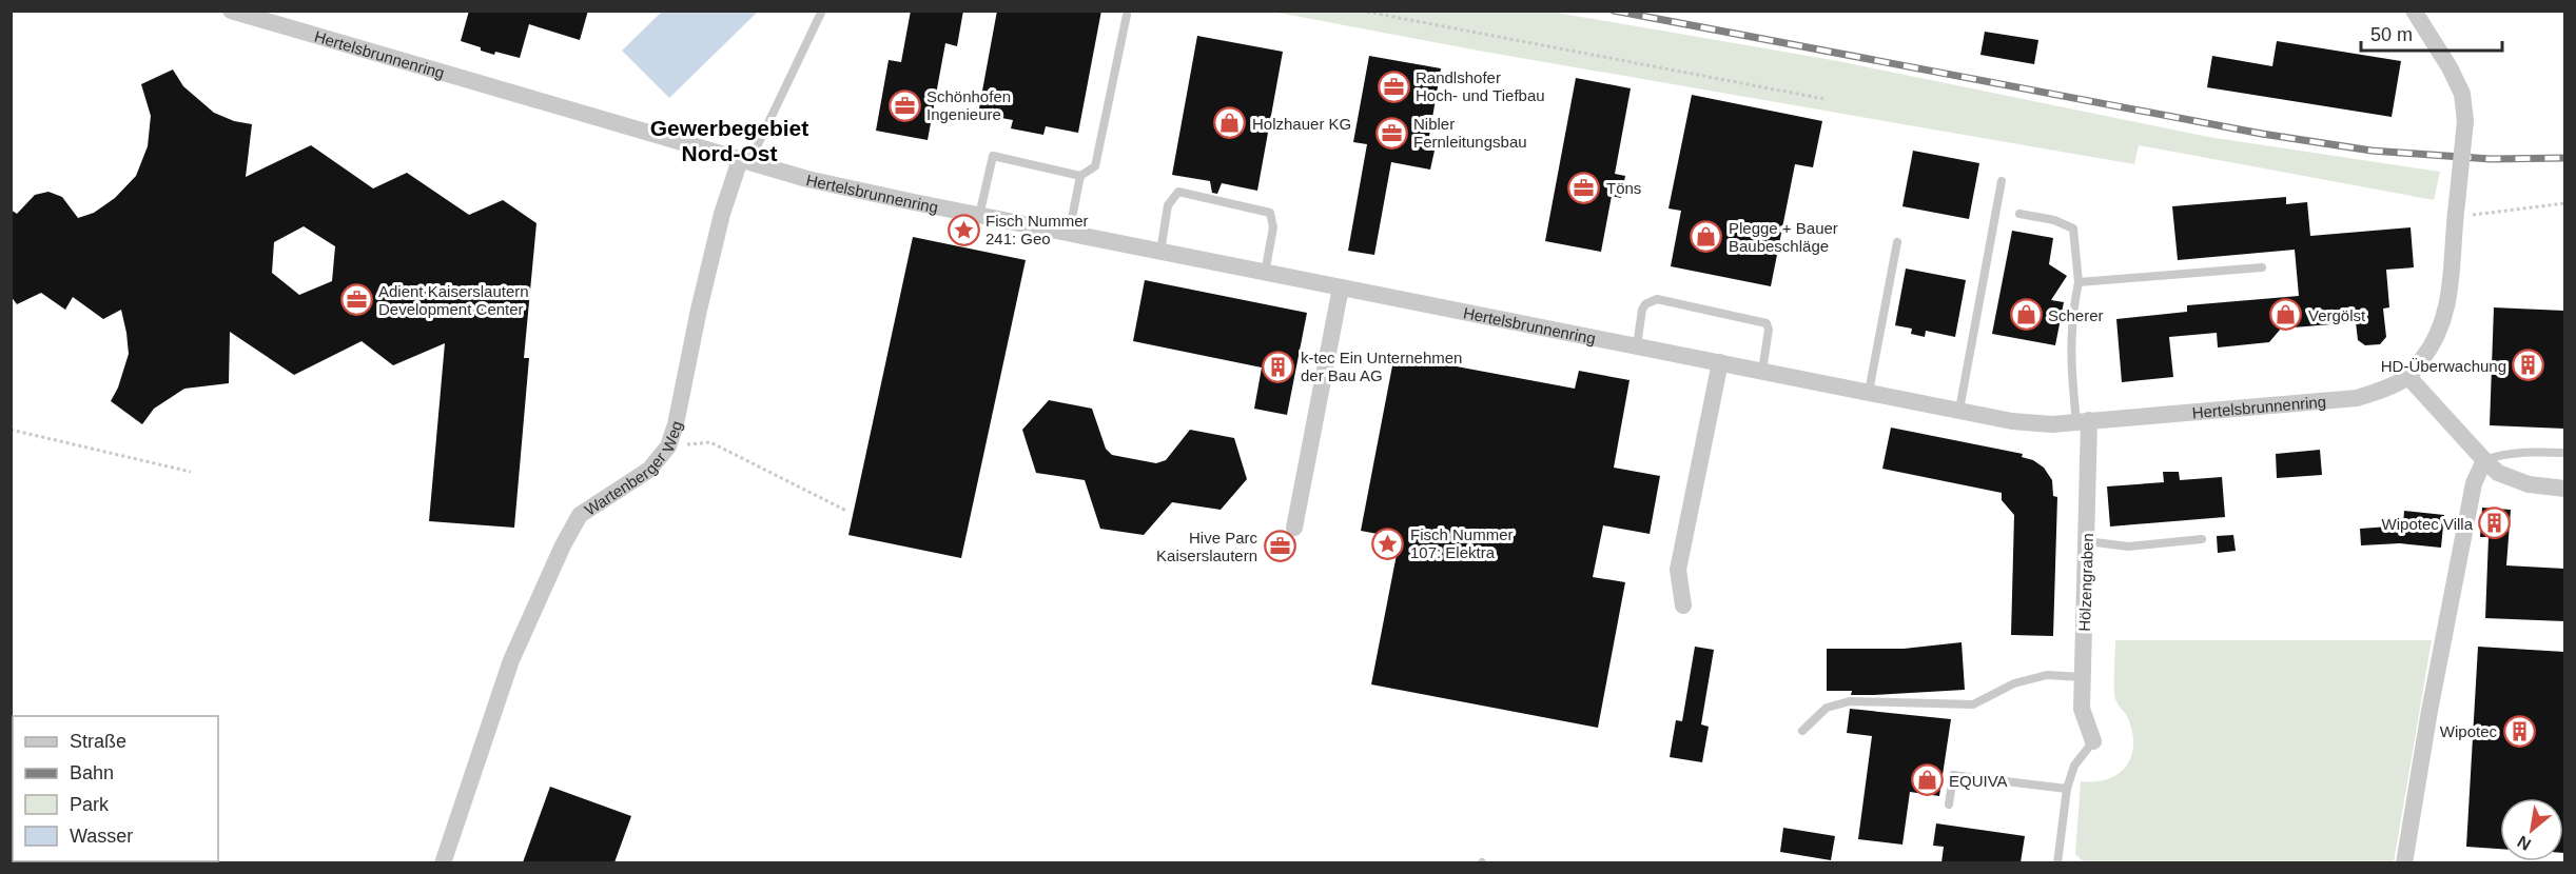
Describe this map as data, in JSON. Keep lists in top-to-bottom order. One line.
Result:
{"streets":{"street":["Hertelsbrunnenring","Wartenberger Weg","Hölzengraben"]},"crossings":[["Hertelsbrunnenring","Wartenberger Weg"],["Hertelsbrunnenring","Hölzengraben"]],"districts":["Gewerbegebiet Nord-Ost"],"places":{"office":["Randlshofer Hoch- und Tiefbau","Schönhofen Ingenieure","Nibler Fernleitungsbau","Töns","Adient Kaiserslautern Development Center","Hive Parc Kaiserslautern"],"shop":["Holzhauer KG","Plegge + Bauer Baubeschläge","Scherer","Vergölst","EQUIVA"],"place":["Fisch Nummer 241: Geo","Fisch Nummer 107: Elektra"],"building":["HD-Überwachung","k-tec Ein Unternehmen der Bau AG","Wipotec Villa","Wipotec"]},"legend":["Straße","Bahn","Park","Wasser"],"scale_bar":"50 m","north":"bottom left"}
